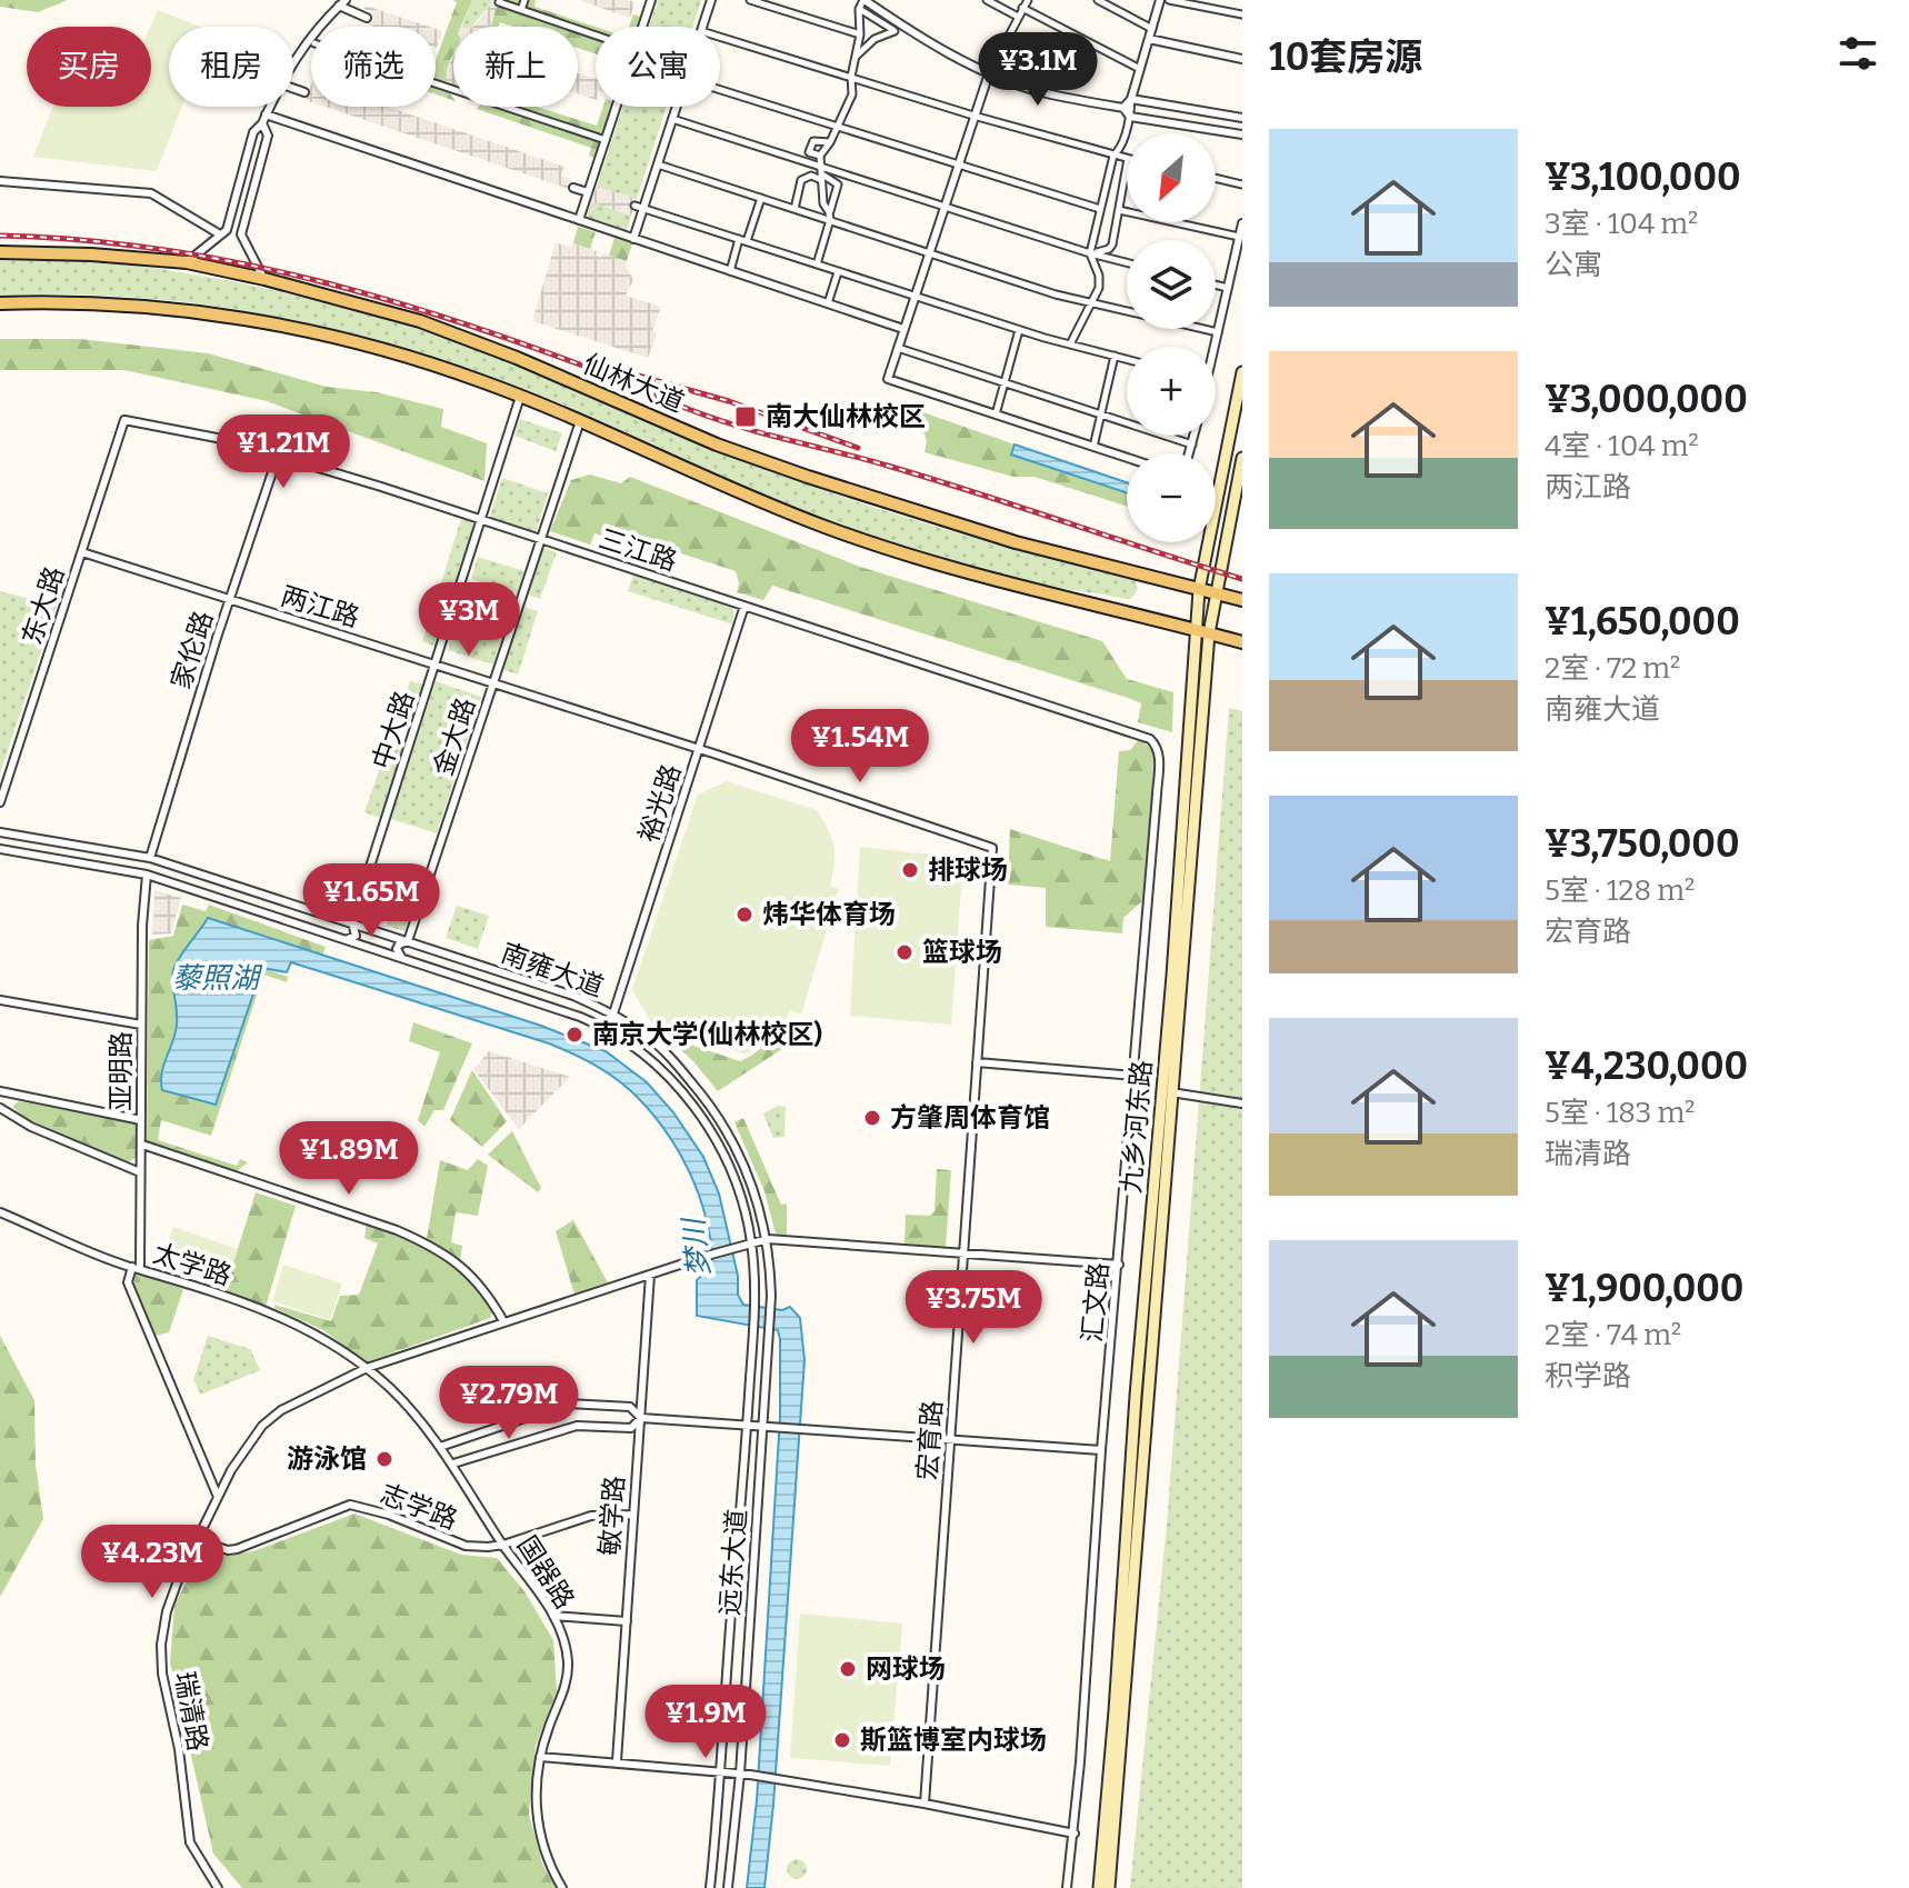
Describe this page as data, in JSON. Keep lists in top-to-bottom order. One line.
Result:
{"streets":{"main road":["仙林大道","九乡河东路"],"street":["三江路","东大路","两江路","家伦路","中大路","金大路","裕光路","南雍大道","亚明路","太学路","汇文路","宏育路","志学路","敏学路","远东大道","国器路","瑞清路"]},"crossings":[["仙林大道","中大路"],["仙林大道","金大路"],["仙林大道","九乡河东路"],["三江路","东大路"],["三江路","家伦路"],["三江路","中大路"],["三江路","金大路"],["三江路","裕光路"],["三江路","汇文路"],["东大路","两江路"],["两江路","家伦路"],["两江路","中大路"],["两江路","金大路"],["两江路","裕光路"],["两江路","宏育路"],["家伦路","南雍大道"],["中大路","南雍大道"],["金大路","南雍大道"],["裕光路","南雍大道"],["南雍大道","亚明路"],["南雍大道","远东大道"],["南雍大道","瑞清路"],["亚明路","太学路"],["亚明路","瑞清路"],["太学路","国器路"],["太学路","瑞清路"],["汇文路","瑞清路"],["宏育路","瑞清路"],["志学路","敏学路"],["志学路","国器路"],["志学路","瑞清路"],["敏学路","瑞清路"],["远东大道","瑞清路"],["国器路","瑞清路"]],"water":["藜照湖","梦川"],"places":{"transit":["南大仙林校区"],"other":["排球场","炜华体育场","篮球场","南京大学(仙林校区)","方肇周体育馆","游泳馆","网球场","斯篮博室内球场"]},"north":"bottom left","page":{"heading":"10套房源","chip":["买房","租房","筛选","新上","公寓"],"price":["¥3.1M","¥1.21M","¥3M","¥1.54M","¥1.65M","¥1.89M","¥3.75M","¥2.79M","¥4.23M","¥1.9M"],"list":[{"name":"¥3,100,000","note":"3室 · 104 m² · 公寓"},{"name":"¥3,000,000","note":"4室 · 104 m² · 两江路"},{"name":"¥1,650,000","note":"2室 · 72 m² · 南雍大道"},{"name":"¥3,750,000","note":"5室 · 128 m² · 宏育路"},{"name":"¥4,230,000","note":"5室 · 183 m² · 瑞清路"},{"name":"¥1,900,000","note":"2室 · 74 m² · 积学路"}],"map_buttons":["+","−"]}}
